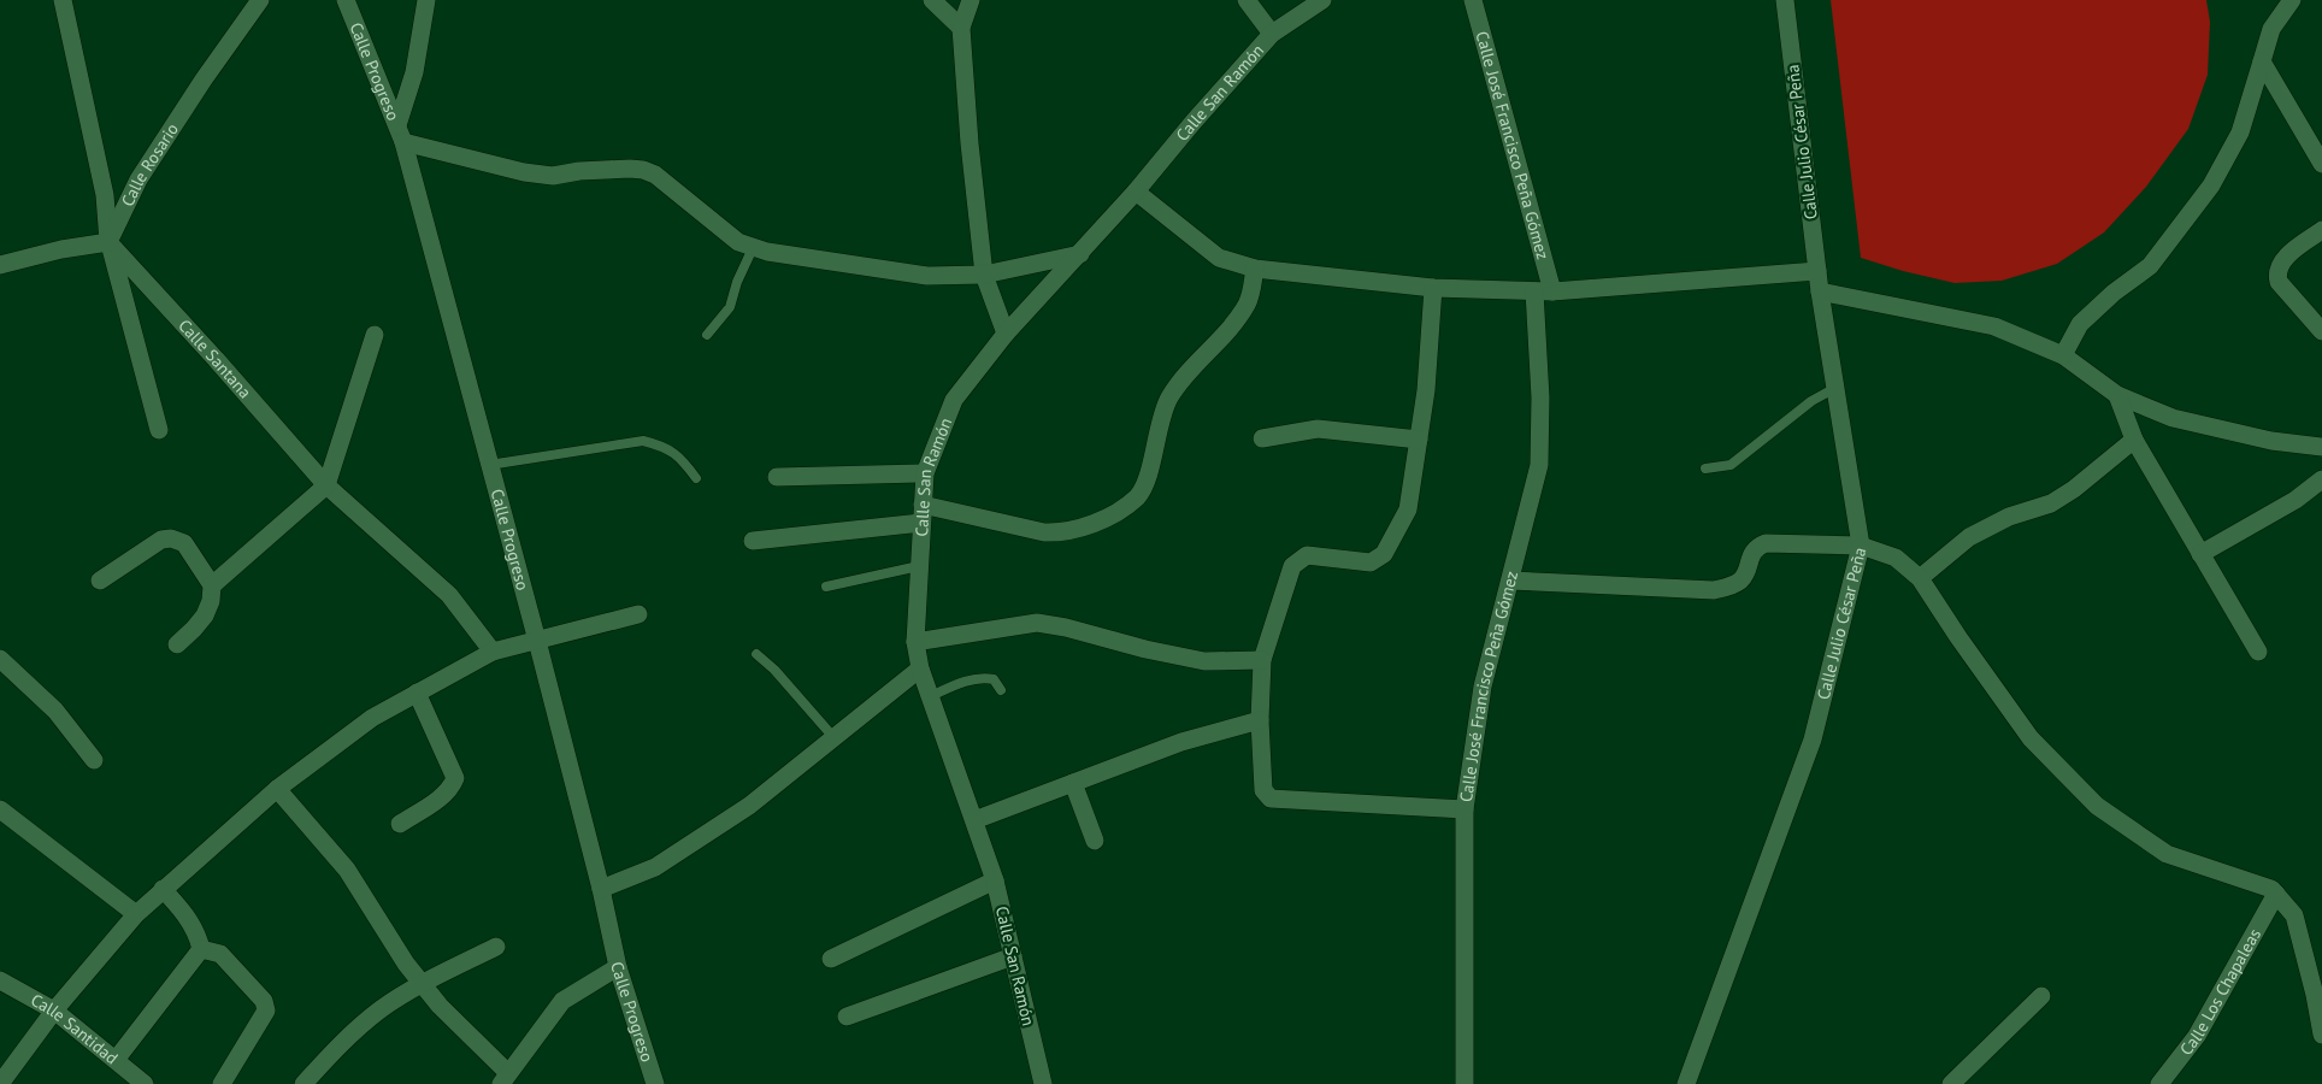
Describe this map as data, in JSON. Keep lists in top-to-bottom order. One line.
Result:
{"streets":{"street":["Calle Progreso","Calle San Ramón","Calle Julio César Peña","Calle José Francisco Peña Gómez","Calle Rosario","Calle Santana","Calle Los Chapaleas","Calle Santidad"]},"crossings":[["Calle Rosario","Calle Santana"]]}
